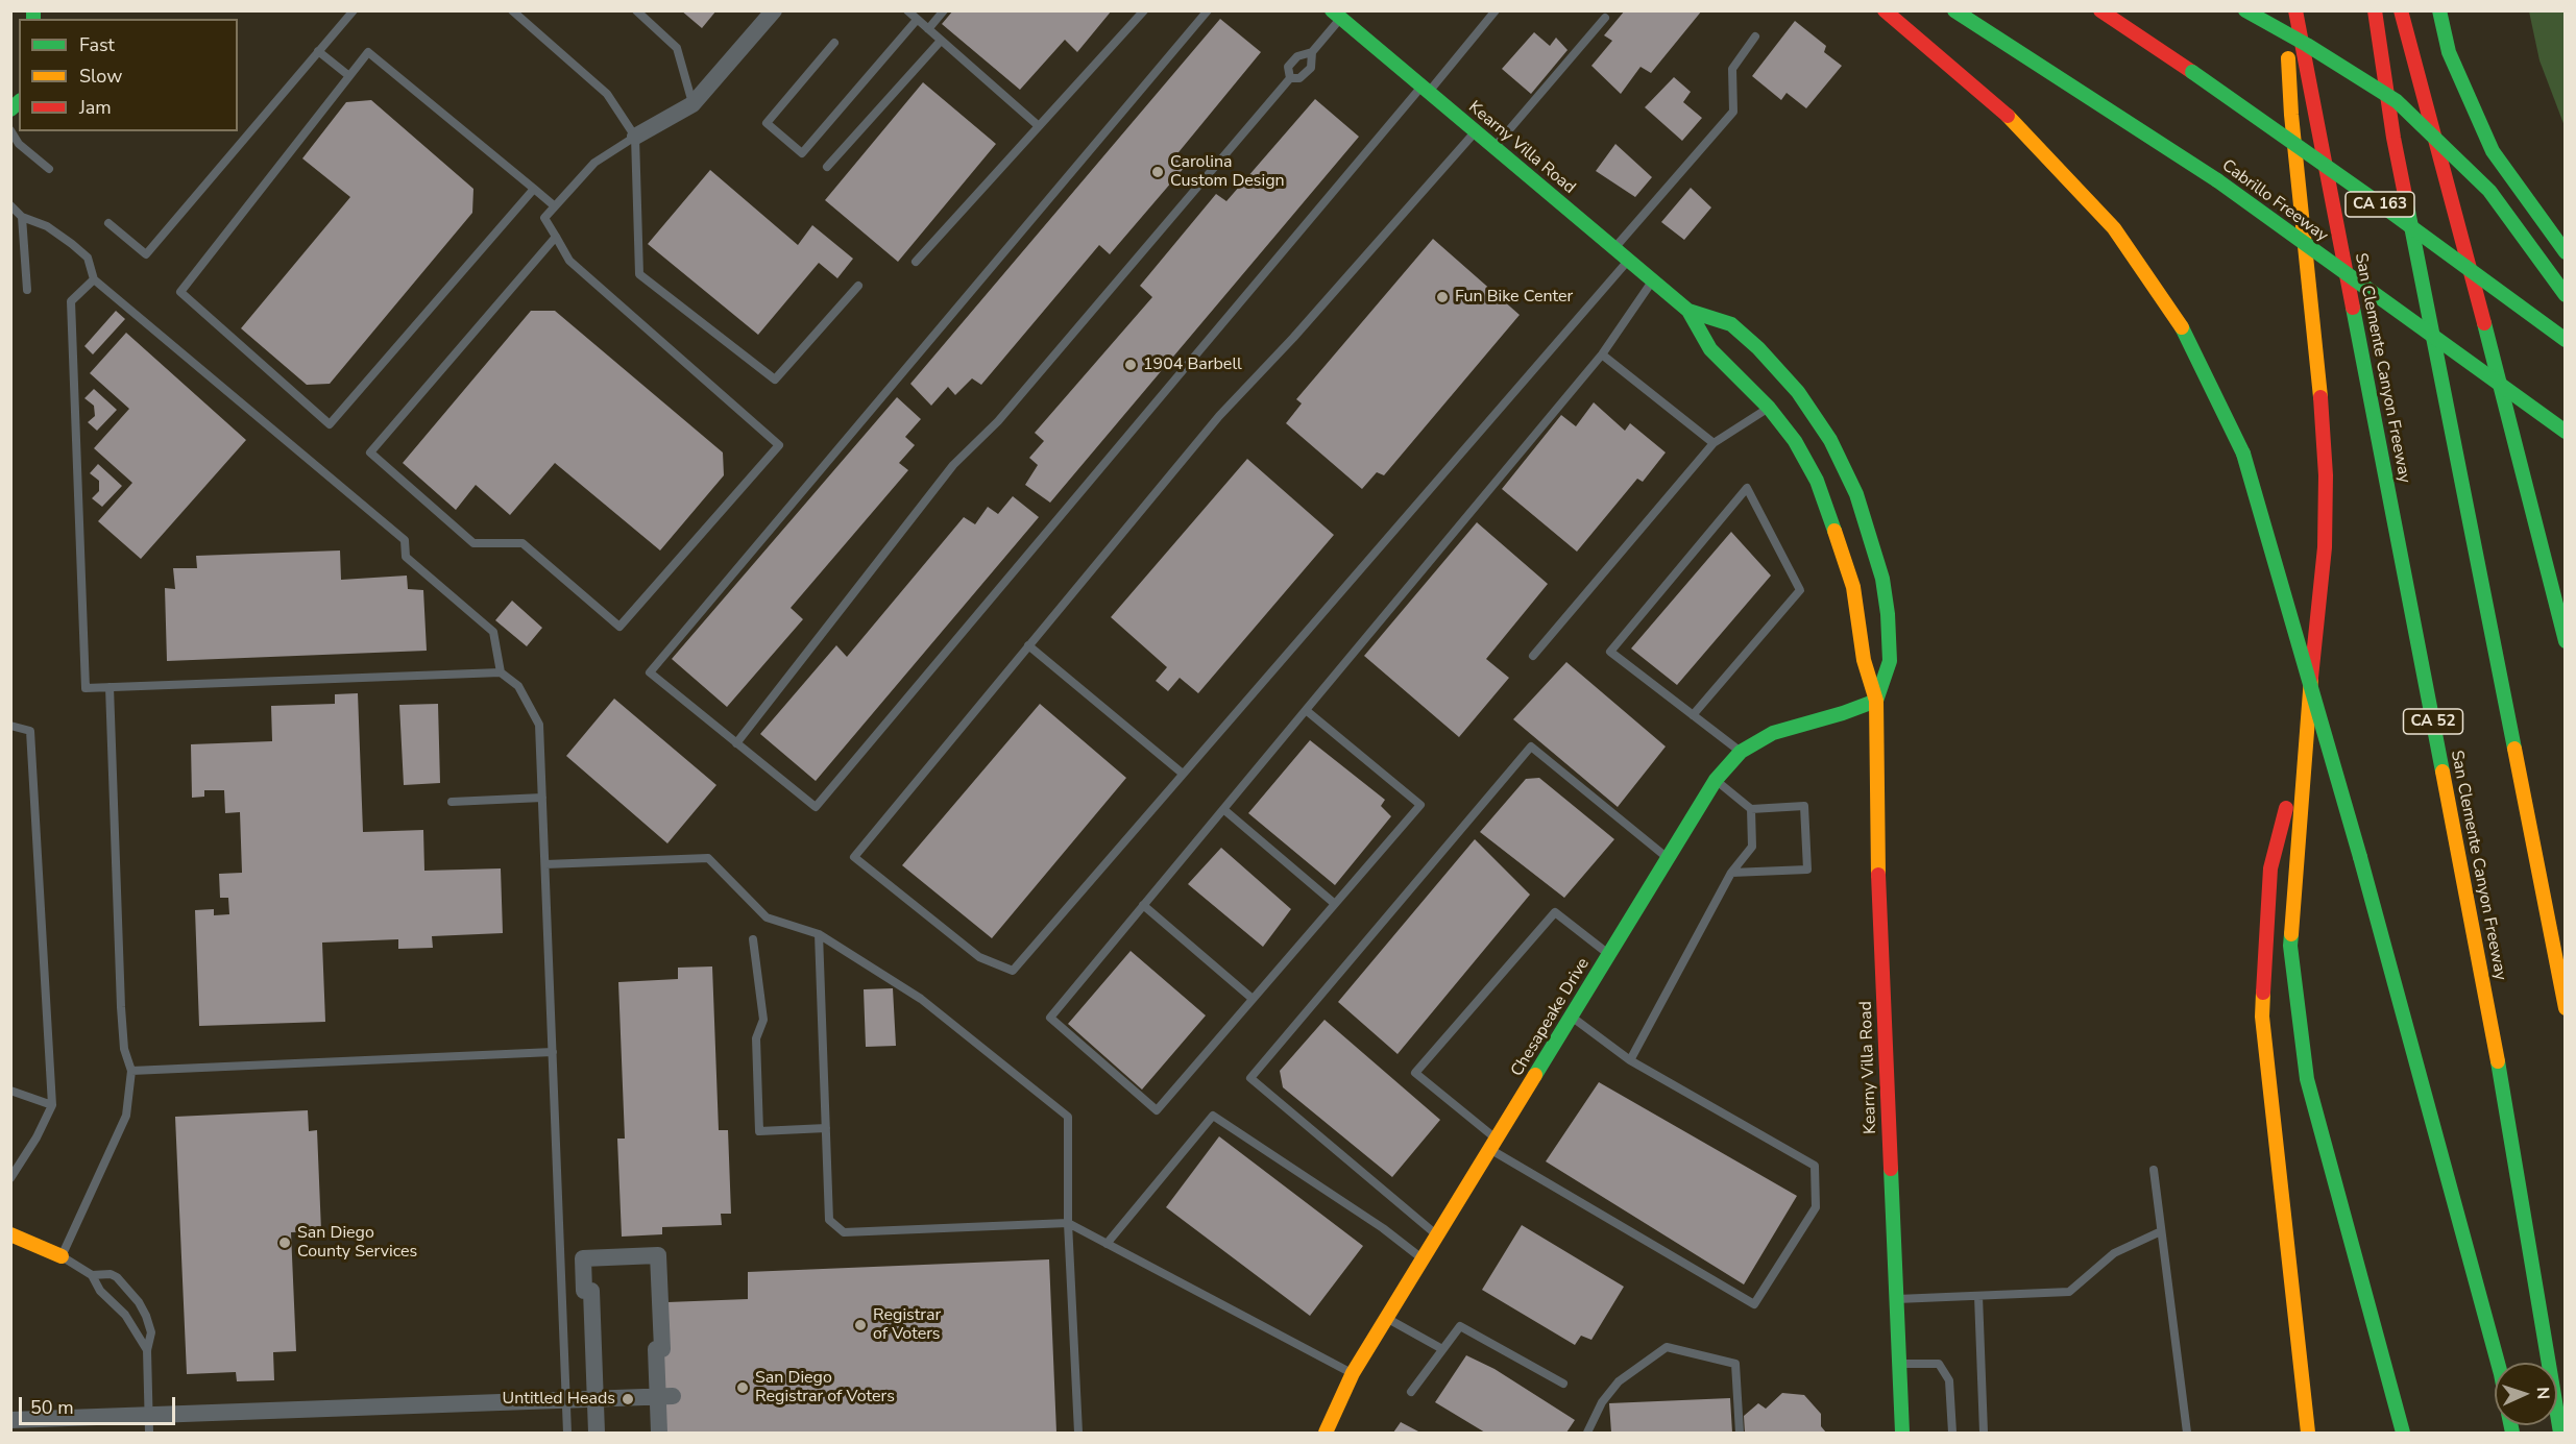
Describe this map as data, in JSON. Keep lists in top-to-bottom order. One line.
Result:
{"streets":{"main road":["Kearny Villa Road","Cabrillo Freeway","CA 163","San Clemente Canyon Freeway","CA 52","Chesapeake Drive"]},"crossings":[["Kearny Villa Road","Chesapeake Drive"]],"places":["Carolina Custom Design","Fun Bike Center","1904 Barbell","San Diego County Services","Registrar of Voters","San Diego Registrar of Voters","Untitled Heads"],"legend":["Fast","Slow","Jam"],"scale_bar":"50 m","north":"right"}
